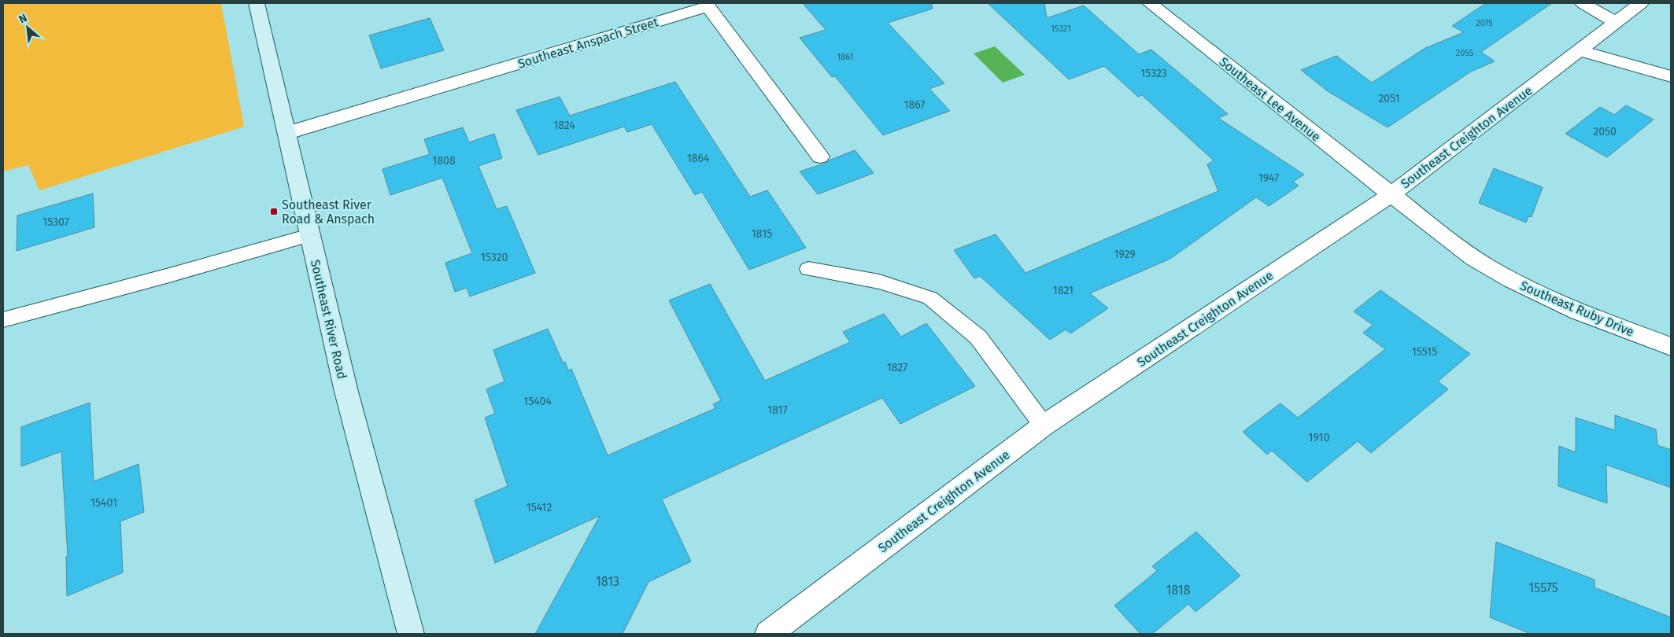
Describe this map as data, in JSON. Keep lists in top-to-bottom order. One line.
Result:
{"streets":{"street":["Southeast Anspach Street","Southeast Lee Avenue","Southeast Creighton Avenue","Southeast Ruby Drive","Southeast River Road"]},"crossings":[["Southeast Anspach Street","Southeast River Road"],["Southeast Lee Avenue","Southeast Creighton Avenue"],["Southeast Lee Avenue","Southeast Ruby Drive"],["Southeast Creighton Avenue","Southeast Ruby Drive"]],"places":{"transit":["Southeast River Road & Anspach"]},"house_numbers":["2075","15321","2055","1861","15323","2051","1867","1824","2050","1864","1808","1947","15307","1815","1929","15320","1821","15515","1827","15404","1817","1910","15401","15412","1813","15575","1818"],"north":"top left"}
